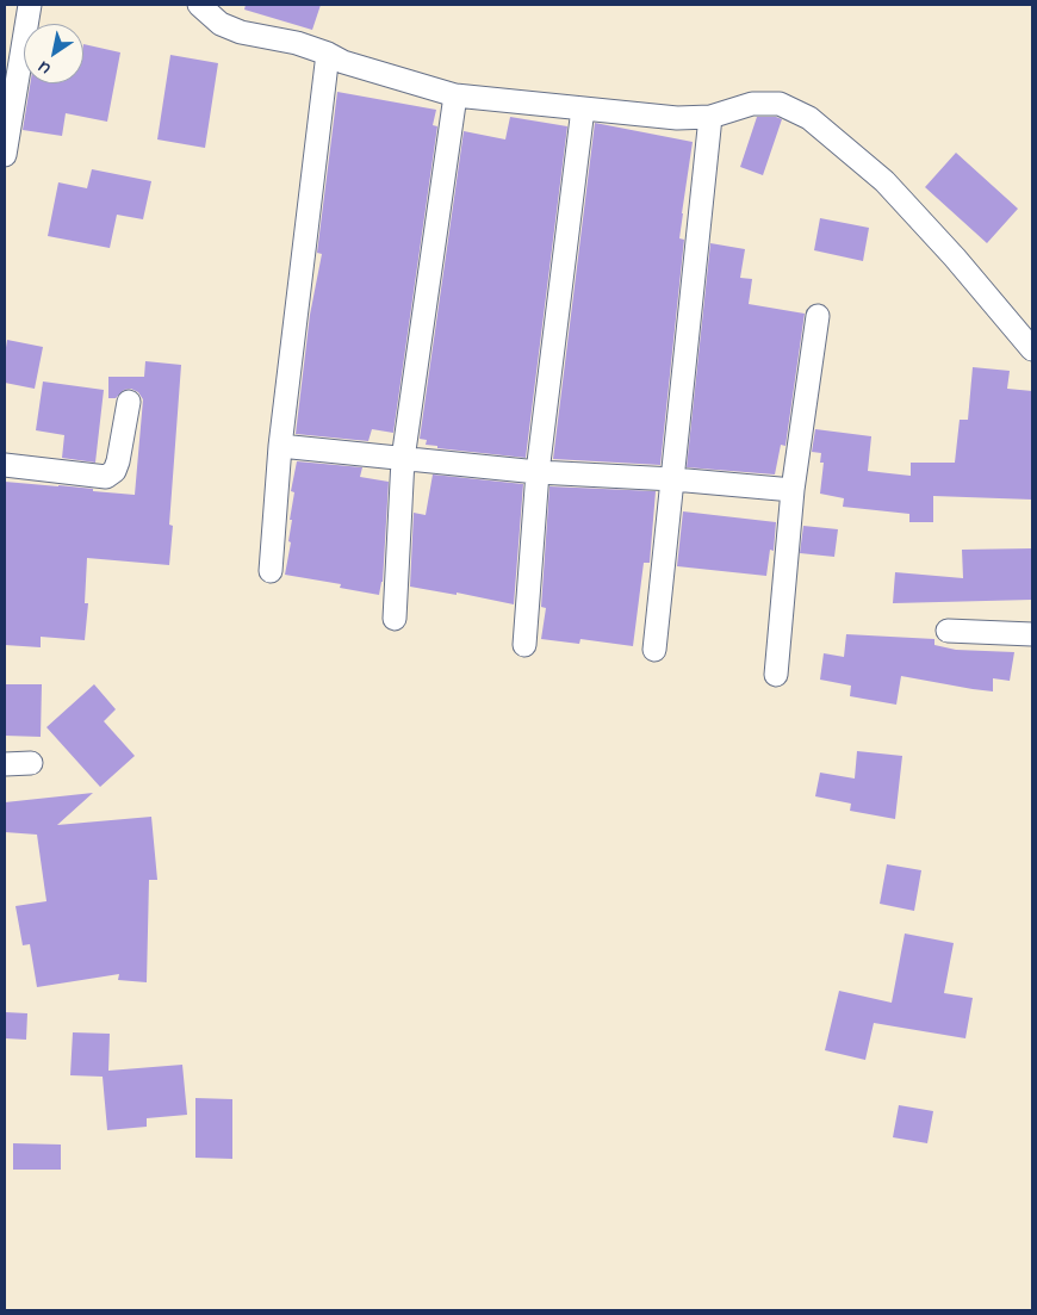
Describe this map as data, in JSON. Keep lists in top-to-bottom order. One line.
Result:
{"north":"bottom left"}
